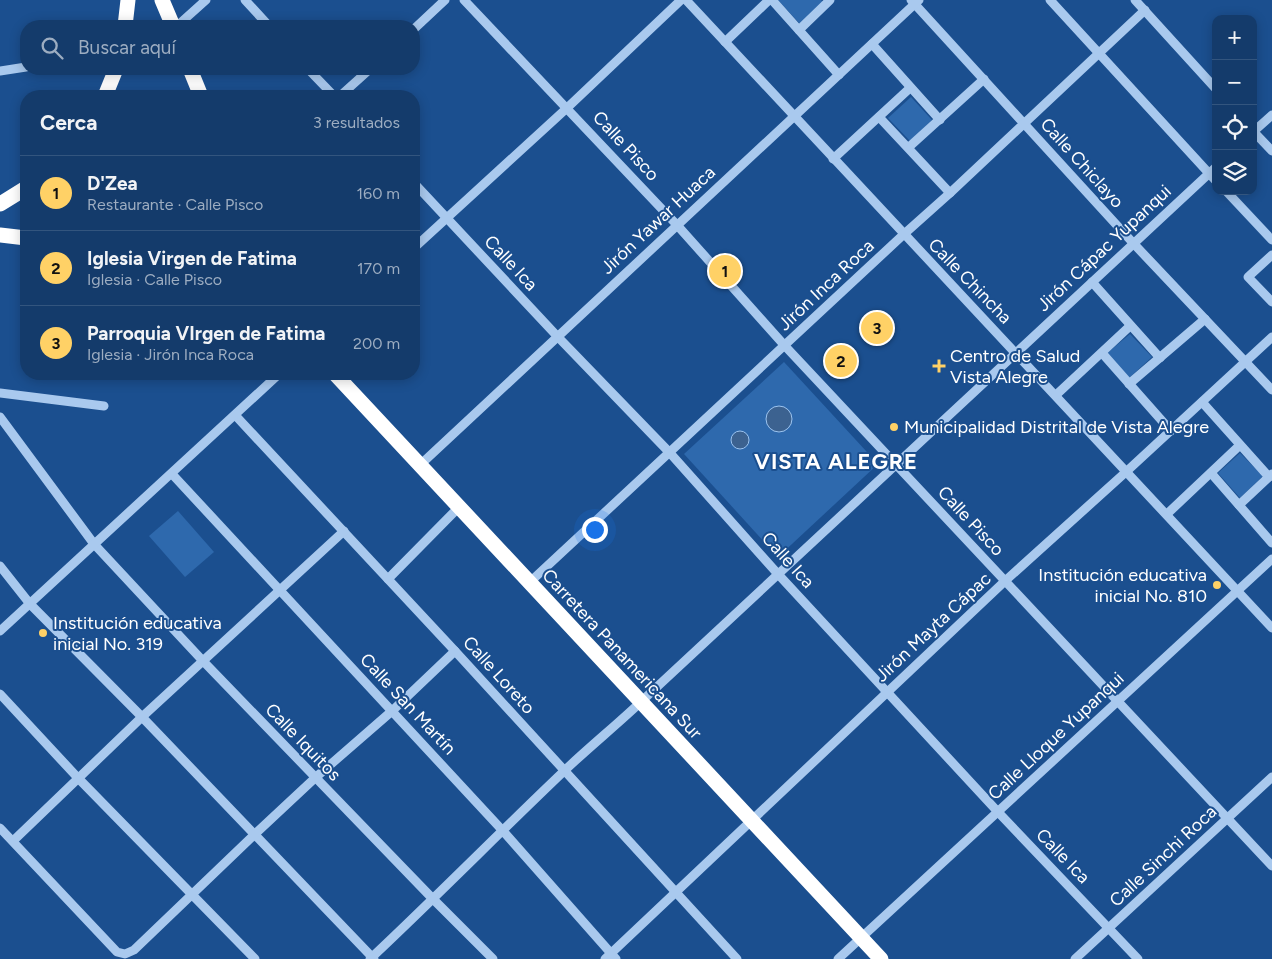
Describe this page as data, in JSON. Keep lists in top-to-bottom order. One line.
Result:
{"streets":{"highway":["Carretera Panamericana Sur"],"street":["Calle Pisco","Calle Chiclayo","Jirón Yawar Huaca","Jirón Cápac Yupanqui","Calle Ica","Calle Chincha","Jirón Inca Roca","Jirón Mayta Cápac","Calle Loreto","Calle San Martín","Calle Lloque Yupanqui","Calle Iquitos","Calle Sinchi Roca"]},"crossings":[["Calle Pisco","Jirón Yawar Huaca"],["Calle Pisco","Jirón Cápac Yupanqui"],["Calle Pisco","Jirón Inca Roca"],["Calle Pisco","Jirón Mayta Cápac"],["Calle Pisco","Calle Lloque Yupanqui"],["Calle Pisco","Calle Sinchi Roca"],["Calle Chiclayo","Jirón Yawar Huaca"],["Calle Chiclayo","Jirón Cápac Yupanqui"],["Calle Chiclayo","Jirón Inca Roca"],["Calle Chiclayo","Jirón Mayta Cápac"],["Jirón Yawar Huaca","Calle Ica"],["Jirón Yawar Huaca","Calle Chincha"],["Jirón Yawar Huaca","Carretera Panamericana Sur"],["Jirón Cápac Yupanqui","Calle Ica"],["Jirón Cápac Yupanqui","Calle Chincha"],["Jirón Cápac Yupanqui","Carretera Panamericana Sur"],["Jirón Cápac Yupanqui","Calle Loreto"],["Jirón Cápac Yupanqui","Calle San Martín"],["Jirón Cápac Yupanqui","Calle Iquitos"],["Calle Ica","Jirón Inca Roca"],["Calle Ica","Jirón Mayta Cápac"],["Calle Ica","Calle Lloque Yupanqui"],["Calle Ica","Calle Sinchi Roca"],["Calle Chincha","Jirón Inca Roca"],["Calle Chincha","Jirón Mayta Cápac"],["Calle Chincha","Calle Lloque Yupanqui"],["Jirón Inca Roca","Carretera Panamericana Sur"],["Jirón Mayta Cápac","Carretera Panamericana Sur"],["Jirón Mayta Cápac","Calle Loreto"],["Jirón Mayta Cápac","Calle San Martín"],["Carretera Panamericana Sur","Calle Lloque Yupanqui"]],"districts":["VISTA ALEGRE"],"places":{"health":["Centro de Salud Vista Alegre"],"other":["Municipalidad Distrital de Vista Alegre","Institución educativa inicial No. 810","Institución educativa inicial No. 319"]},"page":{"map_buttons":["+","−"],"search":"Buscar aquí","heading":["Cerca","3 resultados"],"list":[{"mark":"1","name":"D'Zea","note":"Restaurante · Calle Pisco","value":"160 m"},{"mark":"2","name":"Iglesia Virgen de Fatima","note":"Iglesia · Calle Pisco","value":"170 m"},{"mark":"3","name":"Parroquia VIrgen de Fatima","note":"Iglesia · Jirón Inca Roca","value":"200 m"}],"pins":["1","3","2"]}}
